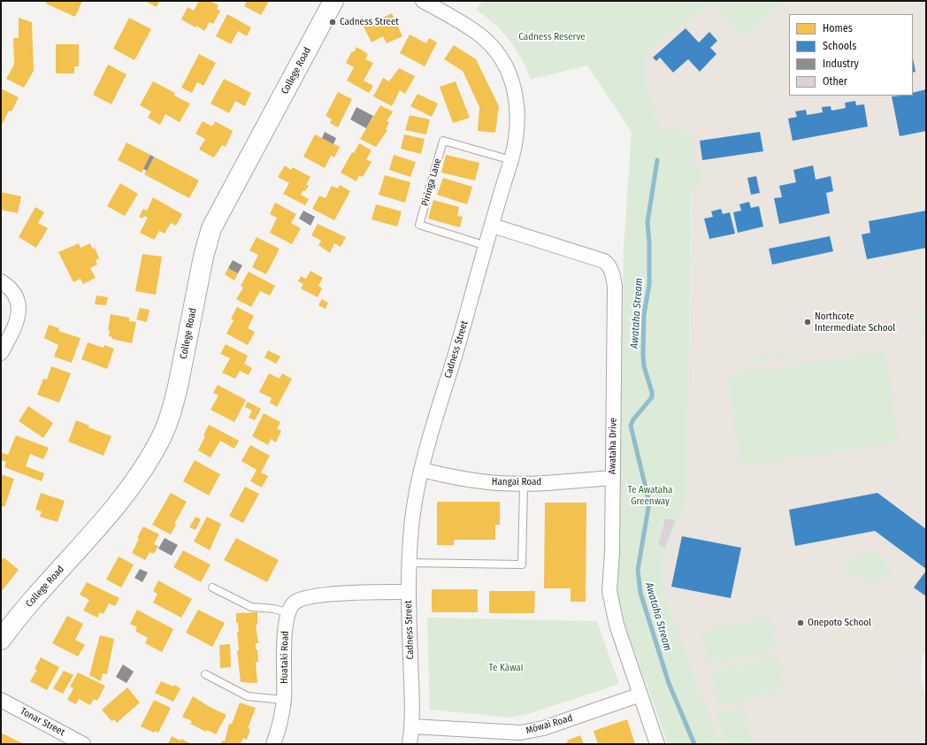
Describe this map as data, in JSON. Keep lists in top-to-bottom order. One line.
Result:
{"streets":{"main road":["College Road"],"street":["Cadness Street","Awataha Drive","Hangai Road","Huataki Road","Tonar Street","Mōwai Road"],"lane":["Piringa Lane"]},"crossings":[["Piringa Lane","Cadness Street"],["Cadness Street","Awataha Drive"],["Cadness Street","Hangai Road"],["Cadness Street","Mōwai Road"],["Awataha Drive","Hangai Road"],["Awataha Drive","Mōwai Road"]],"water":["Awataha Stream"],"parks":["Cadness Reserve","Te Awataha Greenway","Te Kāwai"],"places":["Cadness Street","Northcote Intermediate School","Onepoto School"],"legend":["Homes","Schools","Industry","Other"]}
